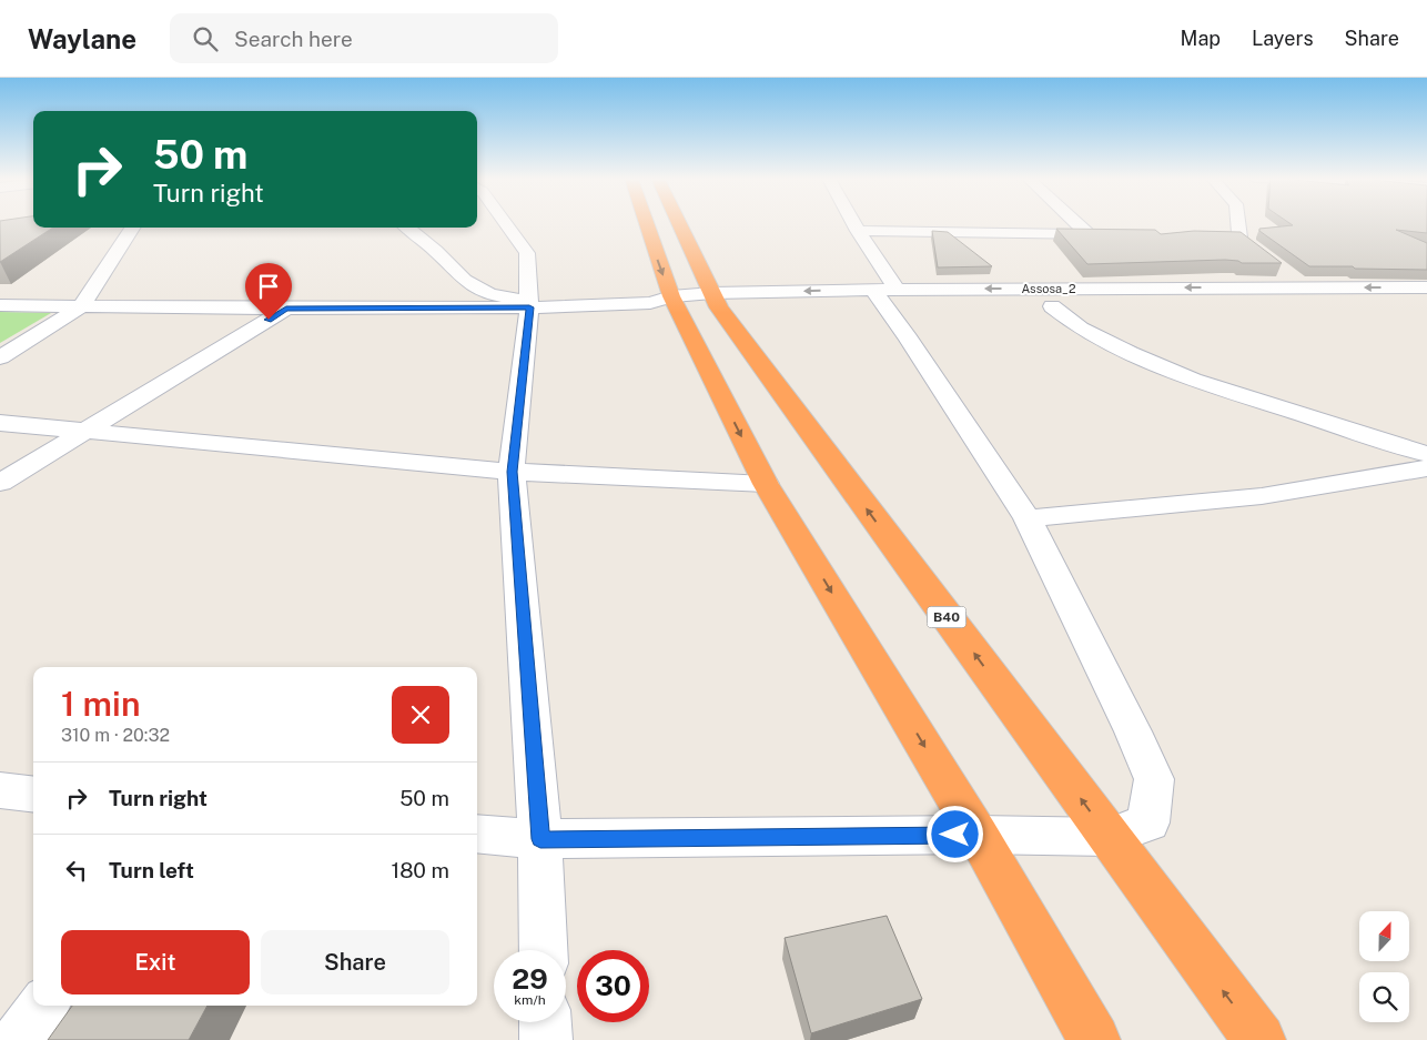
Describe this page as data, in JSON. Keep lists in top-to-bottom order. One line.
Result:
{"streets":{"highway":["B40"],"street":["Assosa_2"]},"crossings":[["Assosa_2","B40"]],"north":"top","page":{"header":"Waylane","search":"Search here","nav":["Map","Layers","Share"],"turn":["50 m","Turn right"],"heading":["1 min","310 m · 20:32"],"list":[{"name":"Turn right","value":"50 m"},{"name":"Turn left","value":"180 m"}],"buttons":["Exit","Share"],"speed":"29 km/h","limit":"30"}}
